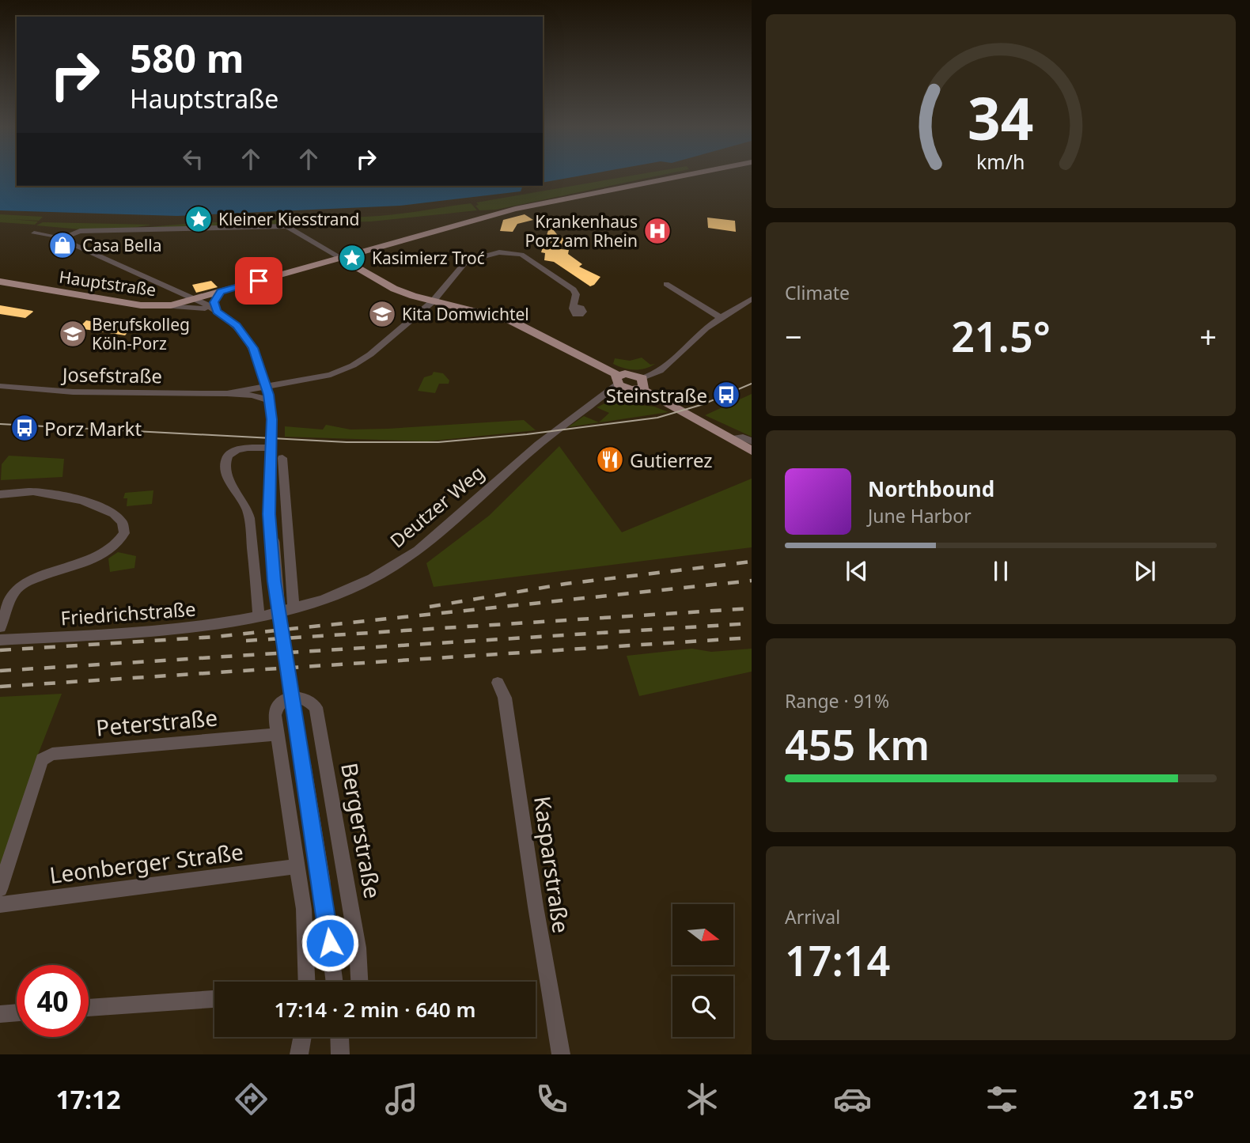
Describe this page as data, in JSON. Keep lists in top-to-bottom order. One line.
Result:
{"streets":{"main road":["Hauptstraße"],"street":["Josefstraße","Deutzer Weg","Friedrichstraße","Peterstraße","Bergerstraße","Leonberger Straße","Kasparstraße"]},"crossings":[["Deutzer Weg","Friedrichstraße"],["Peterstraße","Bergerstraße"],["Bergerstraße","Leonberger Straße"]],"places":{"place":["Kleiner Kiesstrand","Kasimierz Troć"],"hospital":["Krankenhaus Porz am Rhein"],"shop":["Casa Bella"],"school or university":["Kita Domwichtel","Berufskolleg Köln-Porz"],"bus stop":["Steinstraße","Porz Markt"],"restaurant":["Gutierrez"]},"north":"right","page":{"turn":["580 m","Hauptstraße"],"tile":["Climate",["Range · 91%","455 km"],["Arrival","17:14"]],"heat":["−","21.5°","+"],"song":["Northbound","June Harbor"],"limit":"40","trip":"17:14 · 2 min · 640 m","tabs":["17:12","21.5°"],"gauge":["34","km/h"]}}
